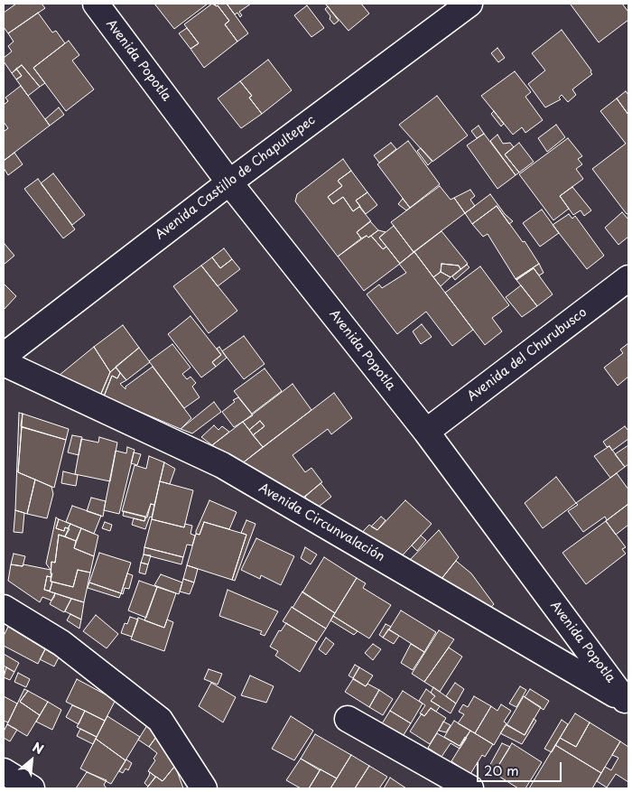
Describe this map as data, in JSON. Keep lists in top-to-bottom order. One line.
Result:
{"streets":{"street":["Avenida Popotla","Avenida Castillo de Chapultepec","Avenida del Churubusco","Avenida Circunvalación"]},"crossings":[["Avenida Popotla","Avenida Castillo de Chapultepec"],["Avenida Popotla","Avenida del Churubusco"],["Avenida Popotla","Avenida Circunvalación"]],"scale_bar":"20 m","north":"top right"}
